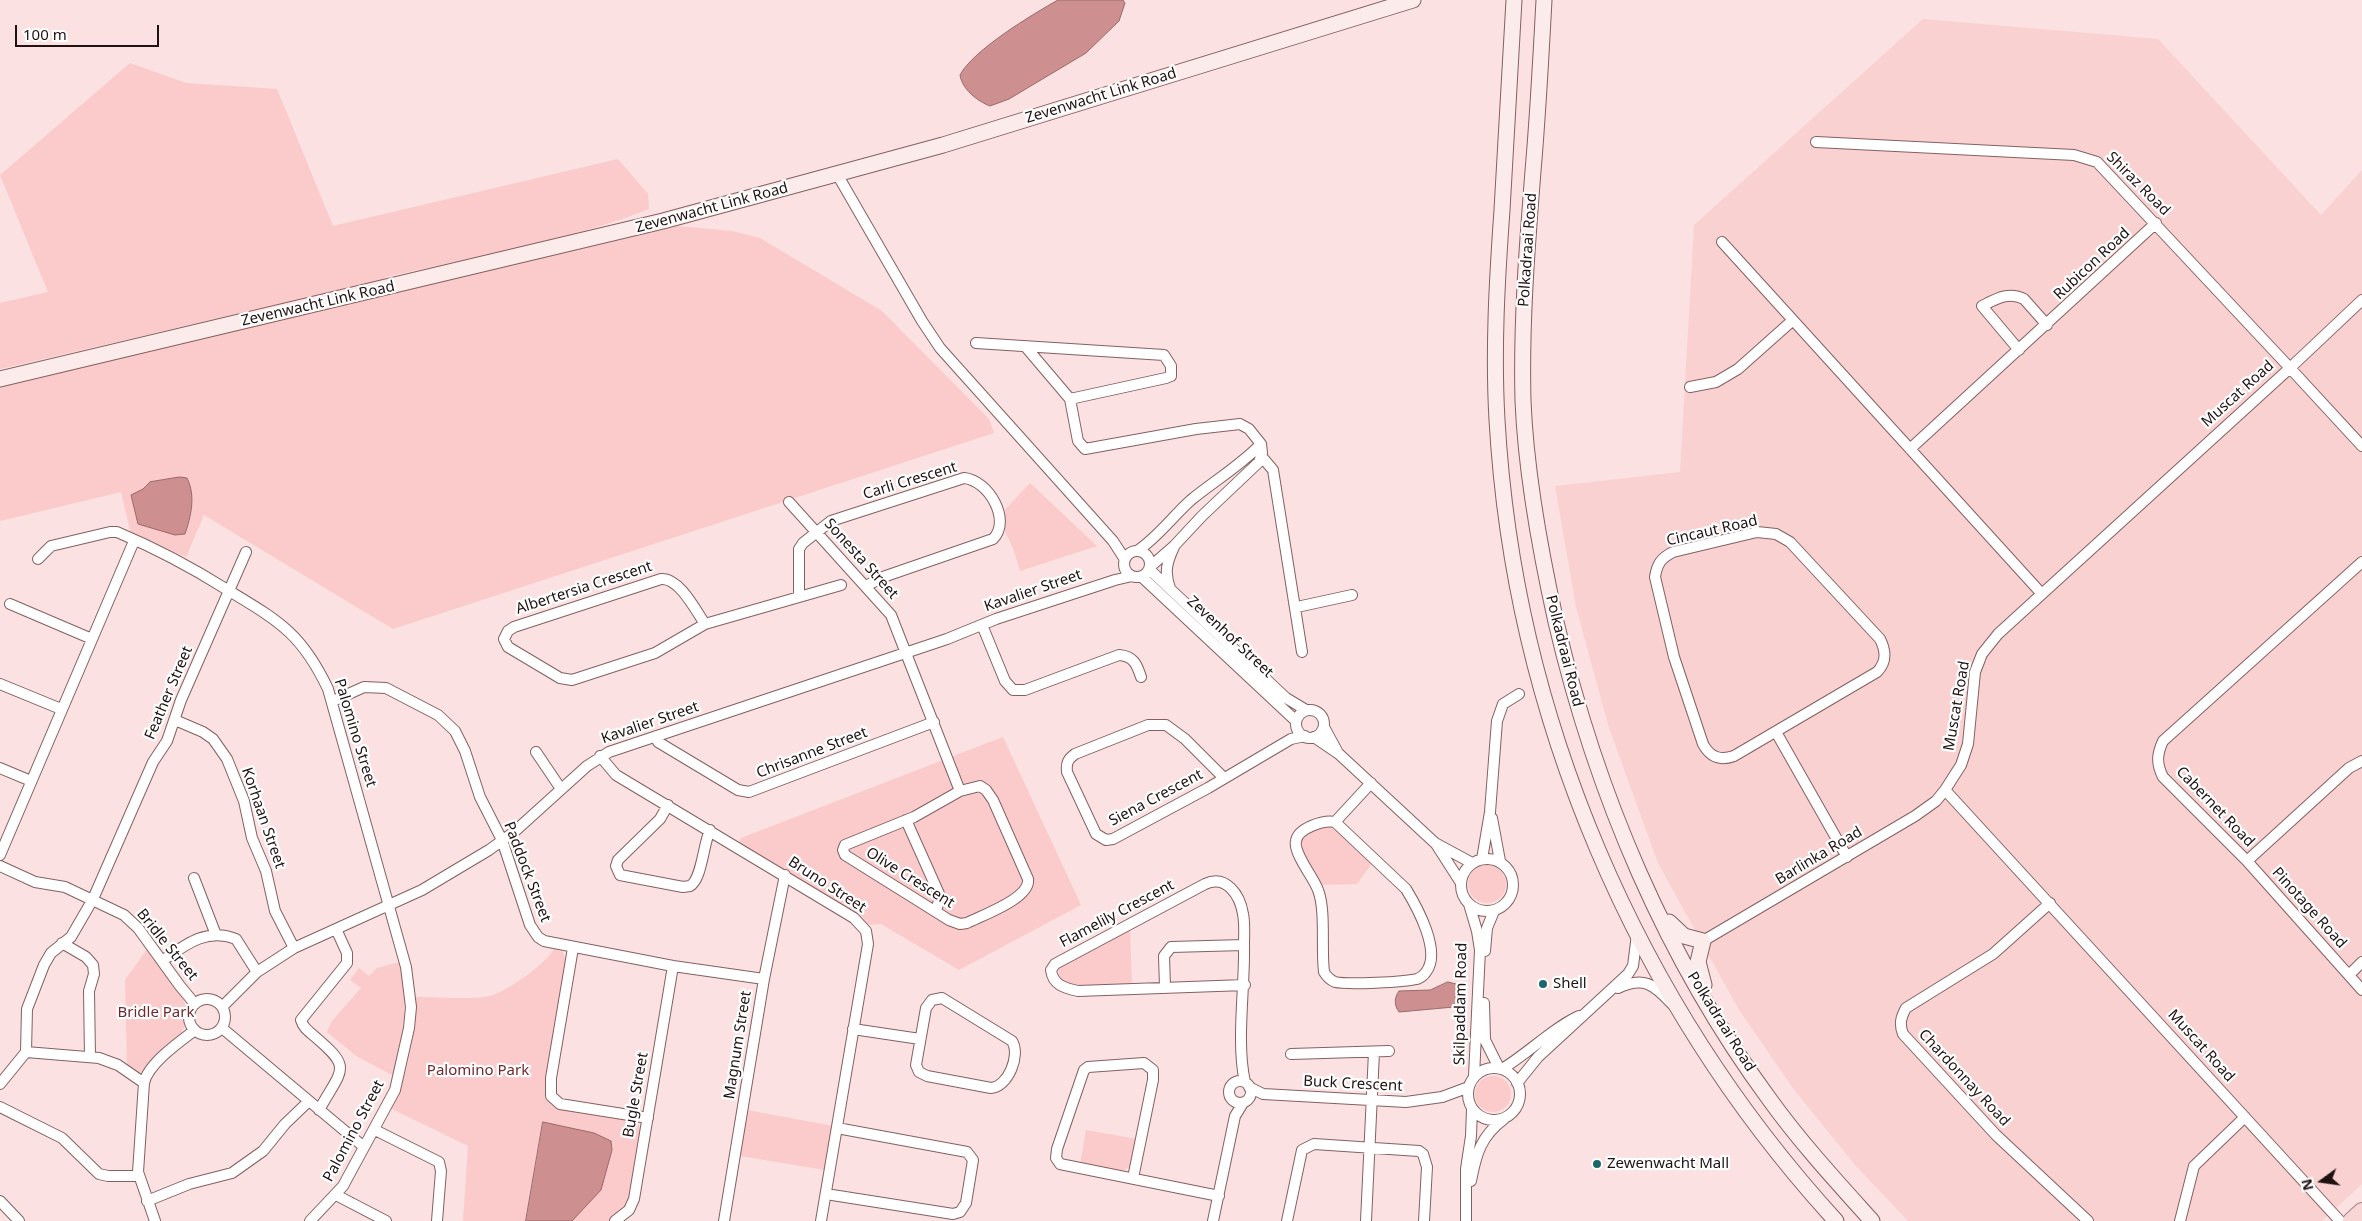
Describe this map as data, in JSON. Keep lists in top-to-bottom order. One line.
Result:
{"streets":{"main road":["Zevenwacht Link Road","Polkadraai Road"],"street":["Shiraz Road","Rubicon Road","Muscat Road","Carli Crescent","Cincaut Road","Sonesta Street","Albertersia Crescent","Kavalier Street","Zevenhof Street","Feather Street","Palomino Street","Chrisanne Street","Siena Crescent","Cabernet Road","Korhaan Street","Barlinka Road","Paddock Street","Olive Crescent","Bruno Street","Pinotage Road","Flamelily Crescent","Bridle Street","Skilpaddam Road","Magnum Street","Chardonnay Road","Buck Crescent","Bugle Street"]},"crossings":[["Shiraz Road","Rubicon Road"],["Shiraz Road","Muscat Road"],["Muscat Road","Barlinka Road"],["Muscat Road","Chardonnay Road"],["Carli Crescent","Sonesta Street"],["Carli Crescent","Albertersia Crescent"],["Sonesta Street","Kavalier Street"],["Sonesta Street","Chrisanne Street"],["Sonesta Street","Olive Crescent"],["Kavalier Street","Zevenhof Street"],["Kavalier Street","Palomino Street"],["Kavalier Street","Chrisanne Street"],["Kavalier Street","Korhaan Street"],["Kavalier Street","Paddock Street"],["Kavalier Street","Bruno Street"],["Kavalier Street","Bridle Street"],["Zevenhof Street","Siena Crescent"],["Zevenhof Street","Skilpaddam Road"],["Feather Street","Palomino Street"],["Feather Street","Korhaan Street"],["Feather Street","Bridle Street"],["Palomino Street","Paddock Street"],["Cabernet Road","Pinotage Road"],["Paddock Street","Magnum Street"],["Paddock Street","Bugle Street"],["Bruno Street","Magnum Street"]],"parks":["Bridle Park","Palomino Park"],"places":["Shell","Zewenwacht Mall"],"scale_bar":"100 m","north":"left"}
